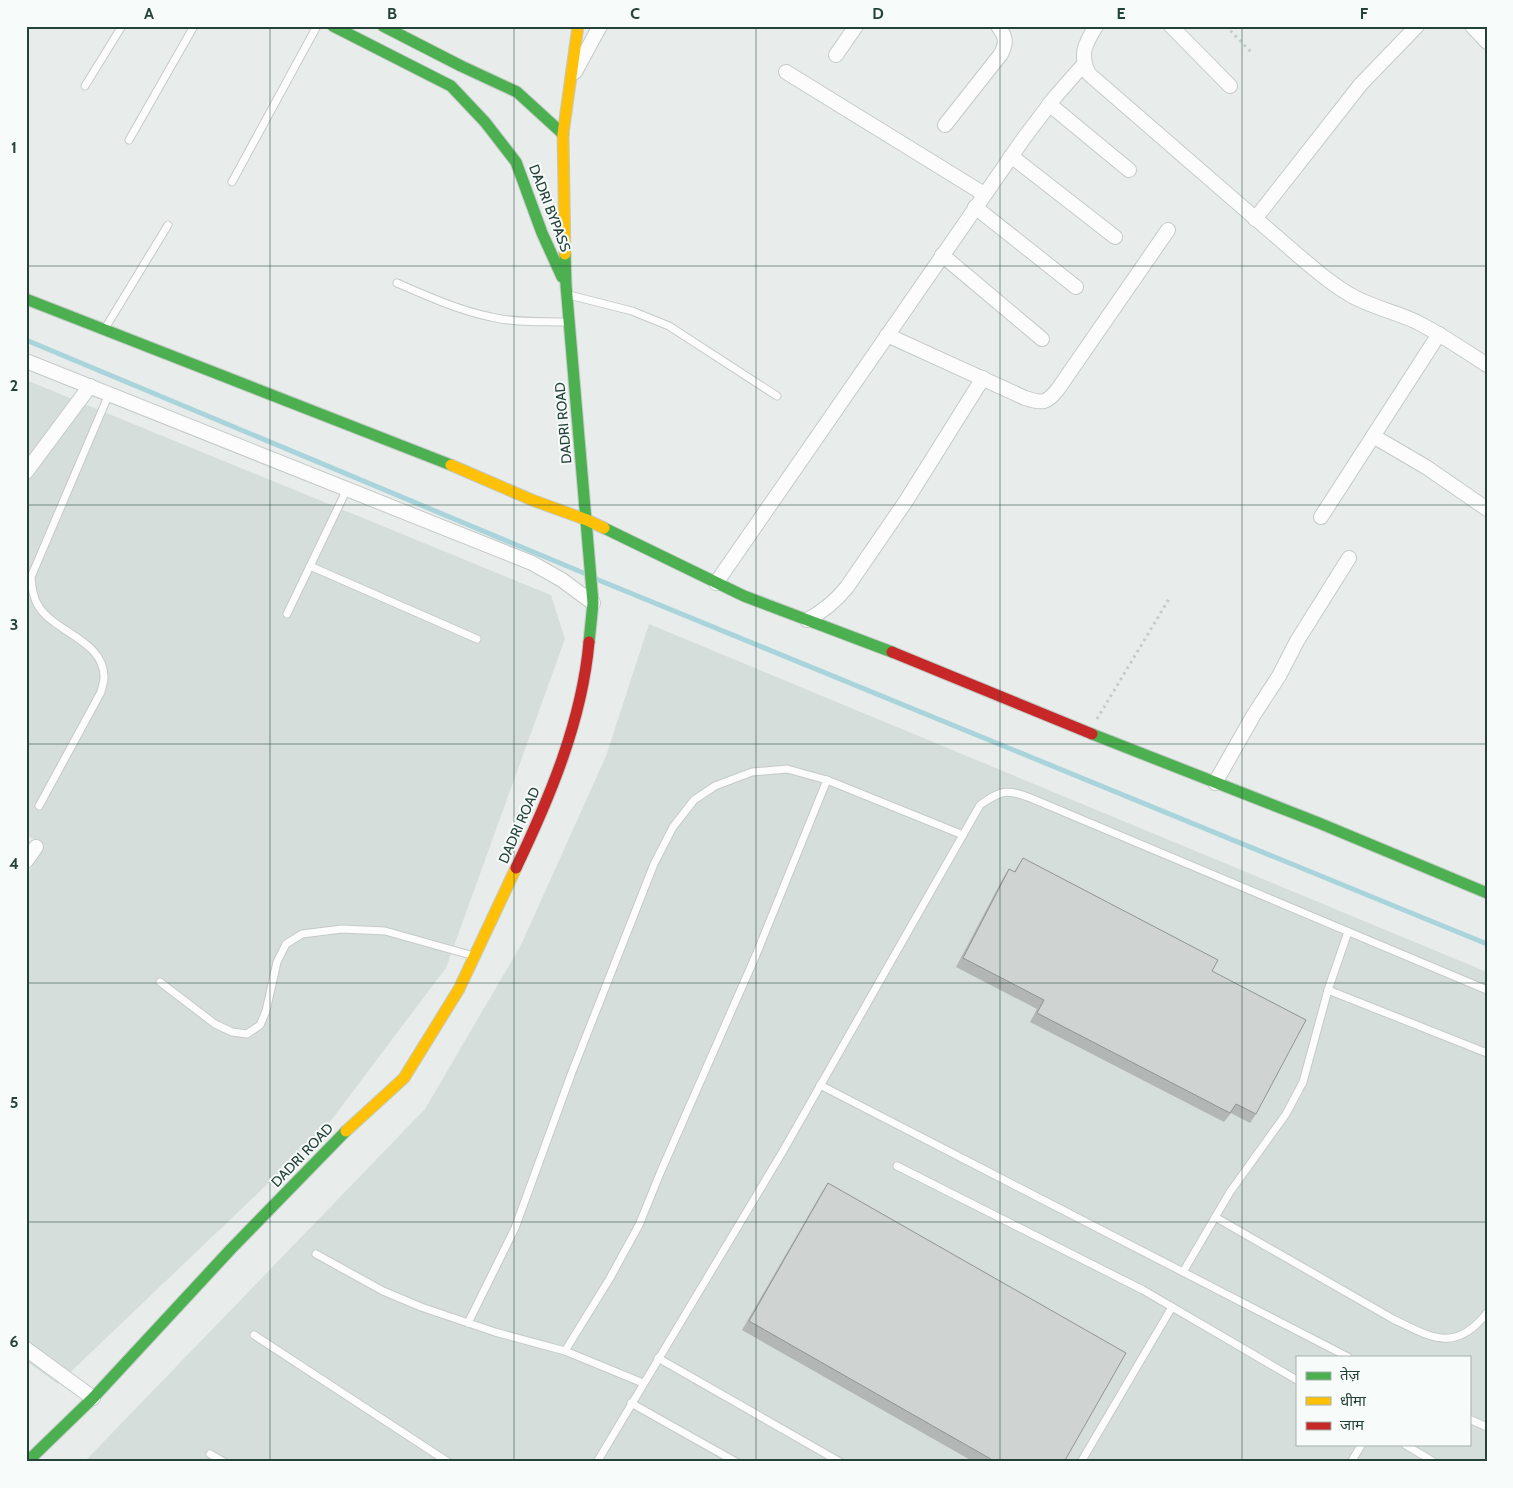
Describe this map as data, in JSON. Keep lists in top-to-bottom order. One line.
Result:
{"streets":{"main road":["DADRI BYPASS","DADRI ROAD"]},"crossings":[["DADRI BYPASS","DADRI ROAD"]],"legend":["तेज़","धीमा","जाम"],"grid":{"columns":["A","B","C","D","E","F"],"rows":["1","2","3","4","5","6"]}}
